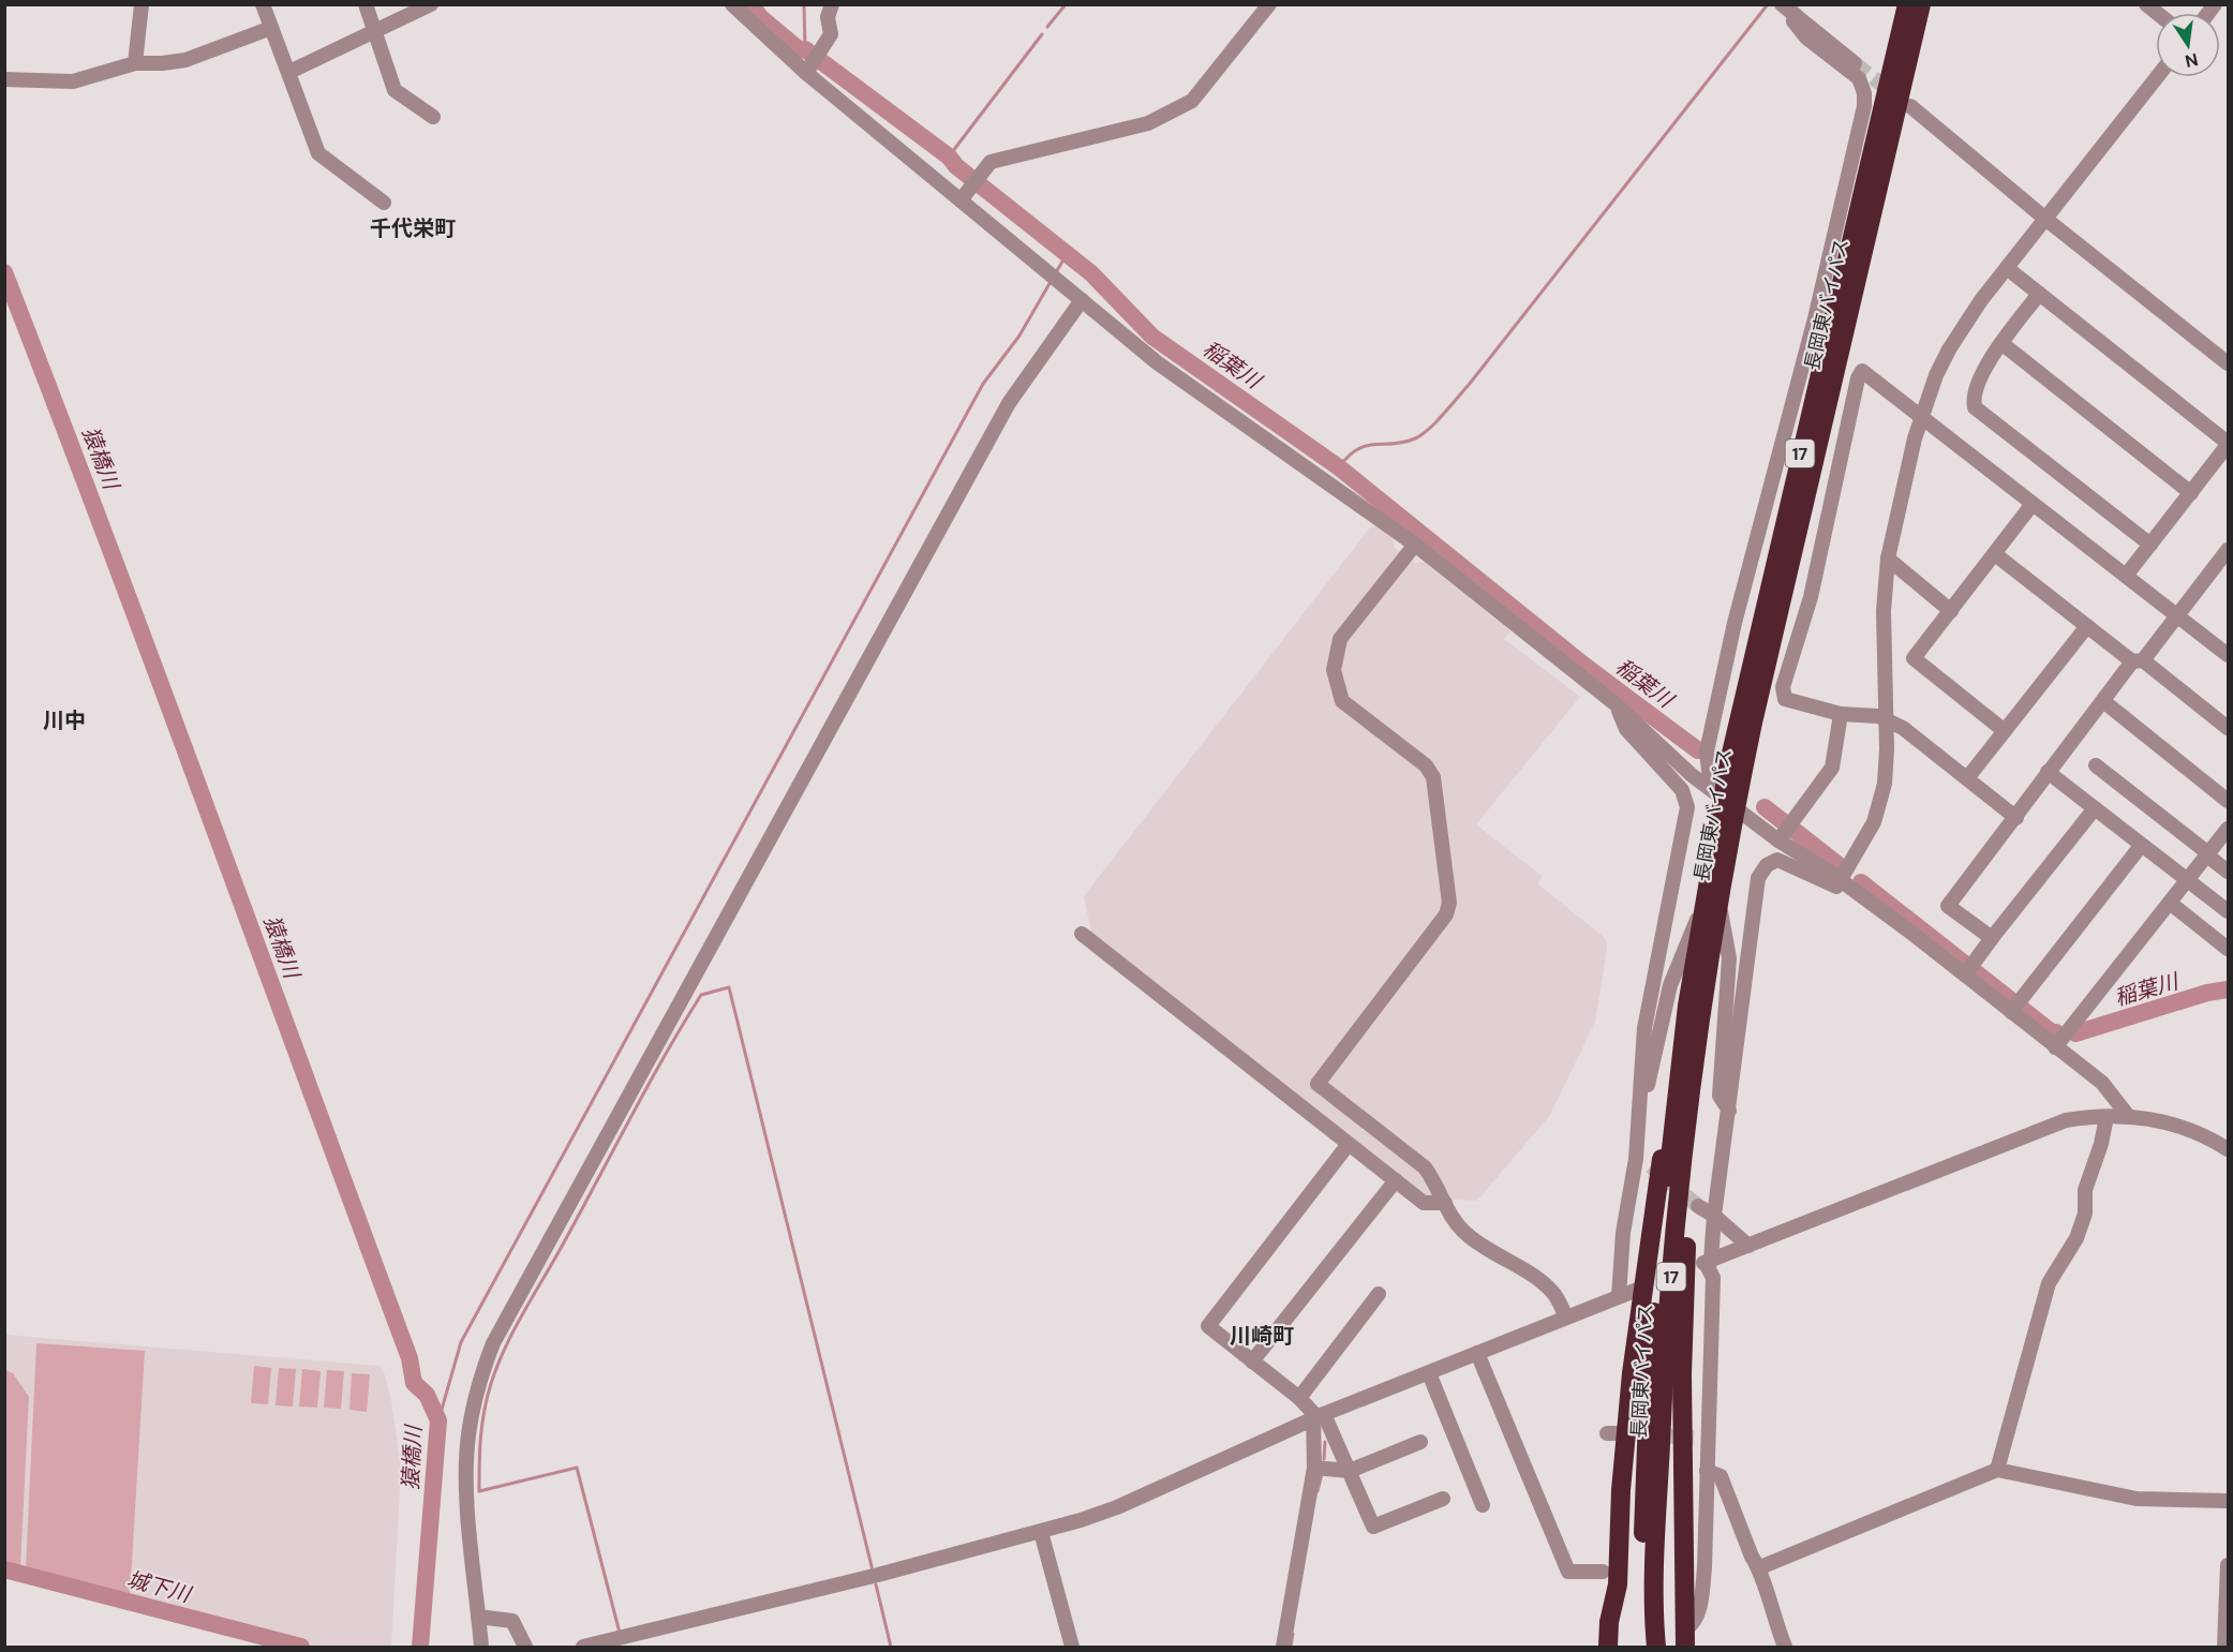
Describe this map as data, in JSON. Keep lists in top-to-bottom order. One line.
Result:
{"streets":{"highway":["長岡東バイパス","17"]},"crossings":[["長岡東バイパス","17"]],"districts":["千代栄町","川中","川崎町"],"water":["稲葉川","猿橋川","城下川"],"north":"bottom"}
